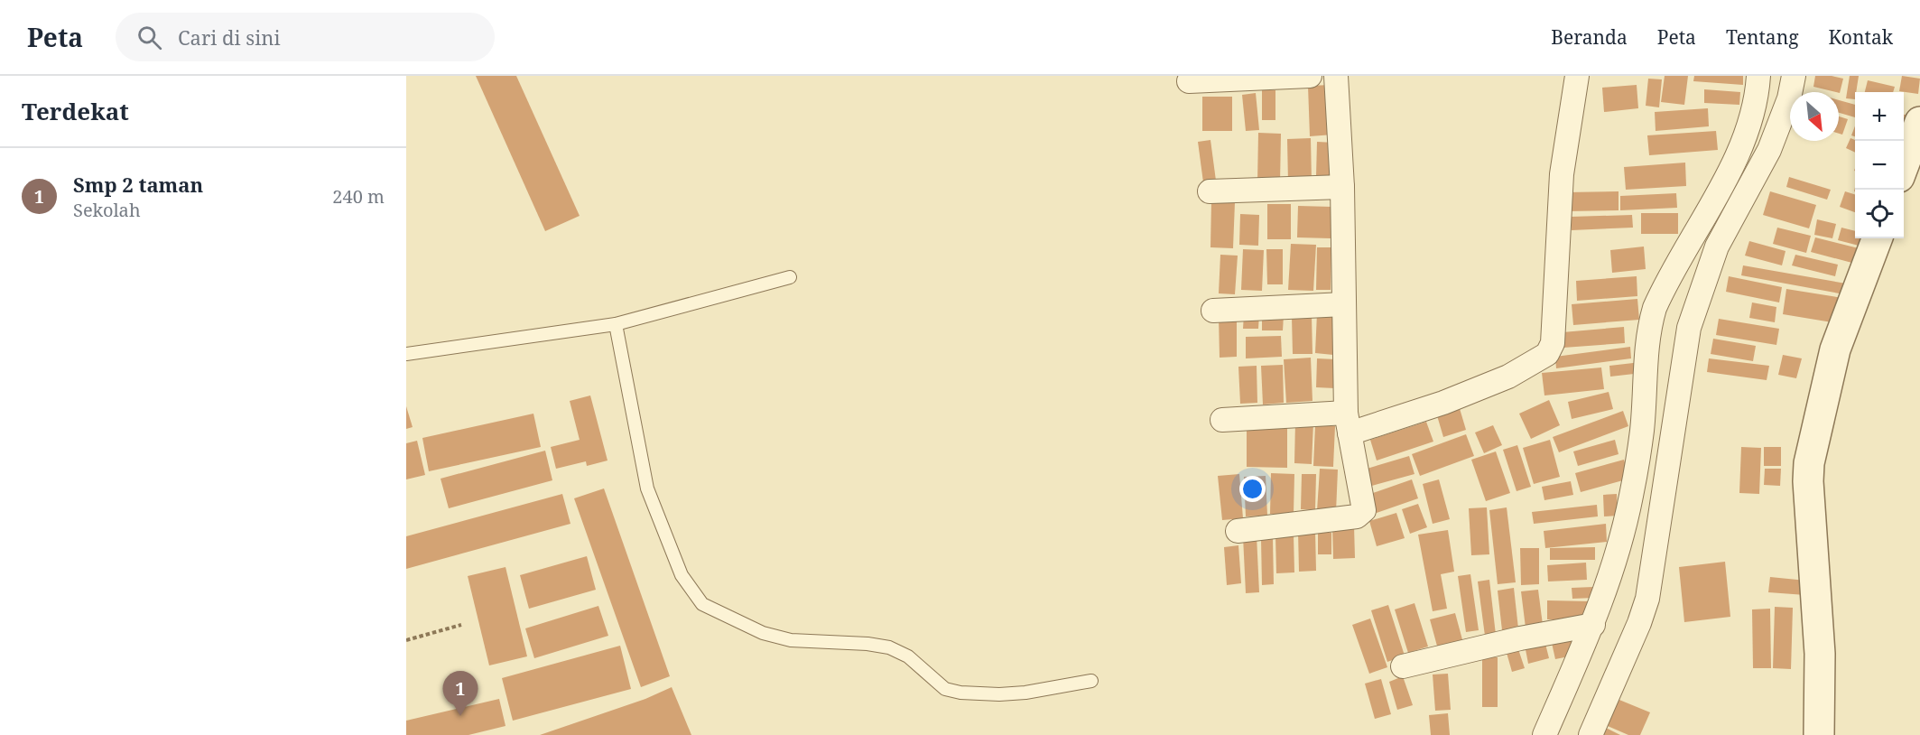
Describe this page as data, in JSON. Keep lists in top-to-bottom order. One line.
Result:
{"north":"bottom right","page":{"header":"Peta","search":"Cari di sini","nav":["Beranda","Peta","Tentang","Kontak"],"heading":"Terdekat","map_buttons":["+","−"],"list":[{"mark":"1","name":"Smp 2 taman","note":"Sekolah","value":"240 m"}],"pins":"1"}}
